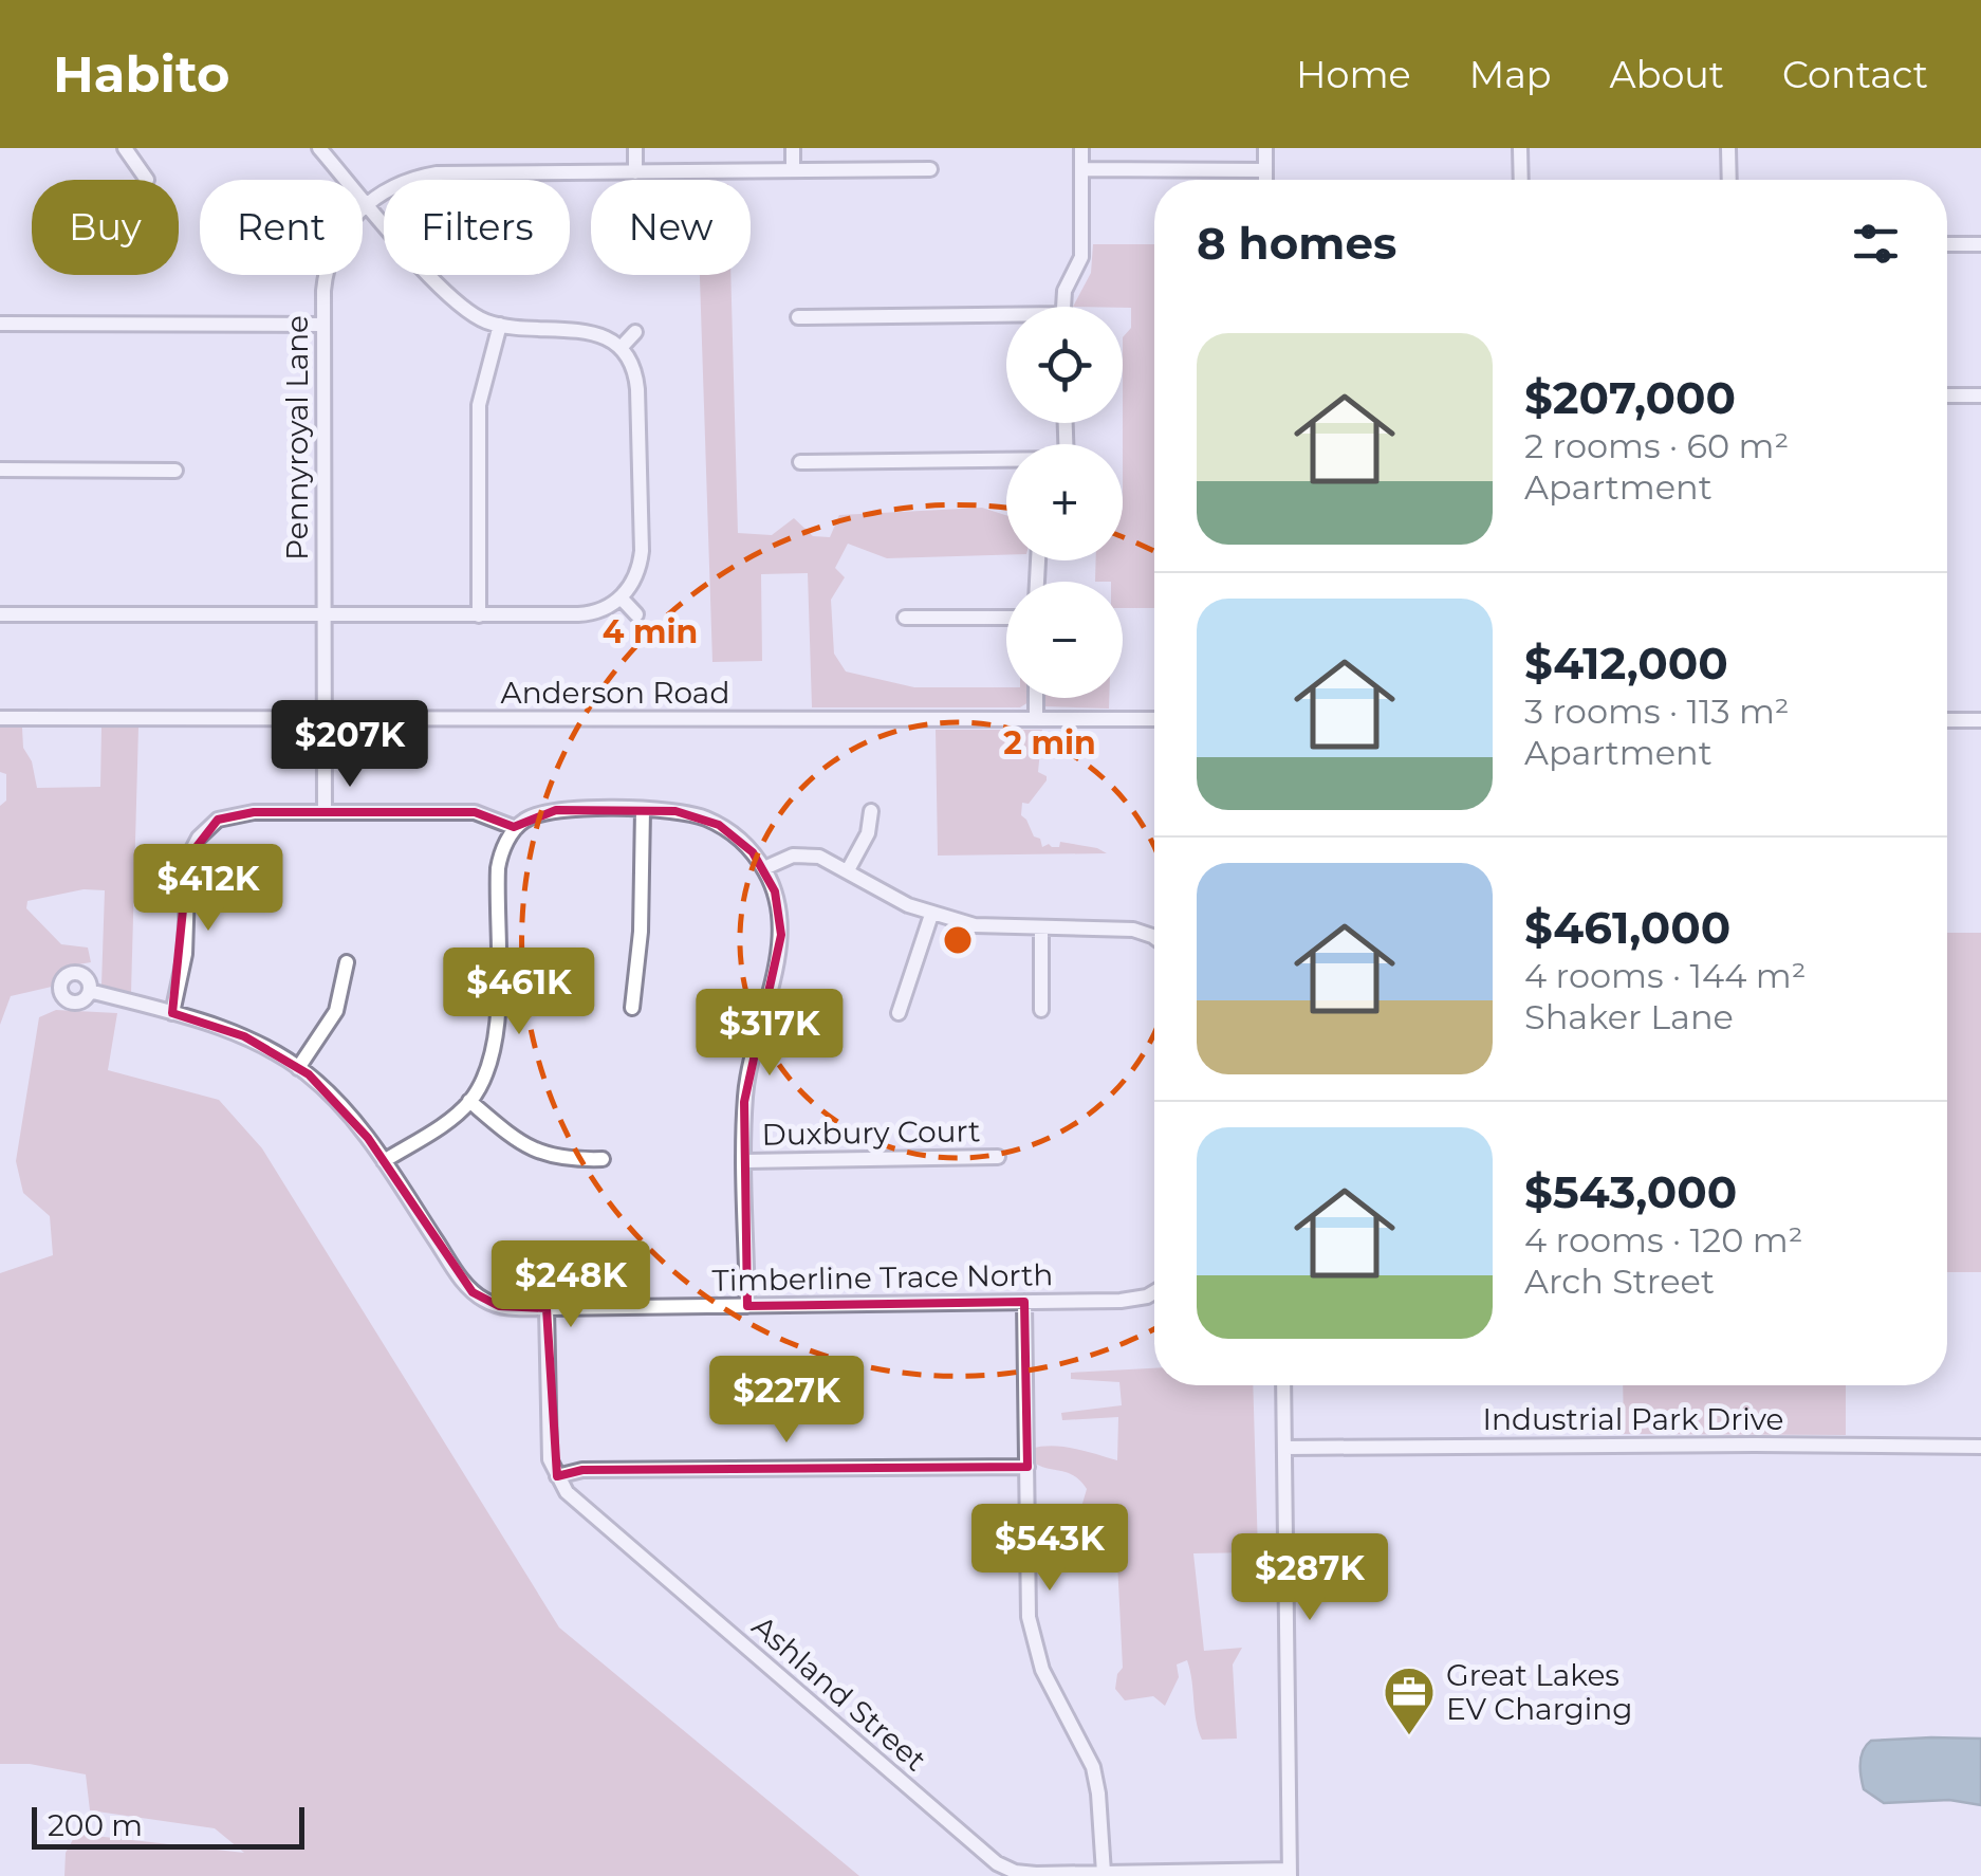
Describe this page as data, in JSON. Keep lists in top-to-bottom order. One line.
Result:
{"streets":{"street":["Pennyroyal Lane","Anderson Road","Duxbury Court","Timberline Trace North","Industrial Park Drive","Ashland Street"]},"crossings":[["Pennyroyal Lane","Anderson Road"]],"places":{"office":["Great Lakes EV Charging"]},"scale_bar":"200 m","page":{"header":"Habito","nav":["Home","Map","About","Contact"],"chip":["Buy","Rent","Filters","New"],"heading":"8 homes","map_buttons":["+","−"],"list":[{"name":"$207,000","note":"2 rooms · 60 m² · Apartment"},{"name":"$412,000","note":"3 rooms · 113 m² · Apartment"},{"name":"$461,000","note":"4 rooms · 144 m² · Shaker Lane"},{"name":"$543,000","note":"4 rooms · 120 m² · Arch Street"}],"price":["$207K","$412K","$461K","$317K","$248K","$227K","$543K","$287K"],"scale":"200 m"},"rings":["4 min","2 min"]}
